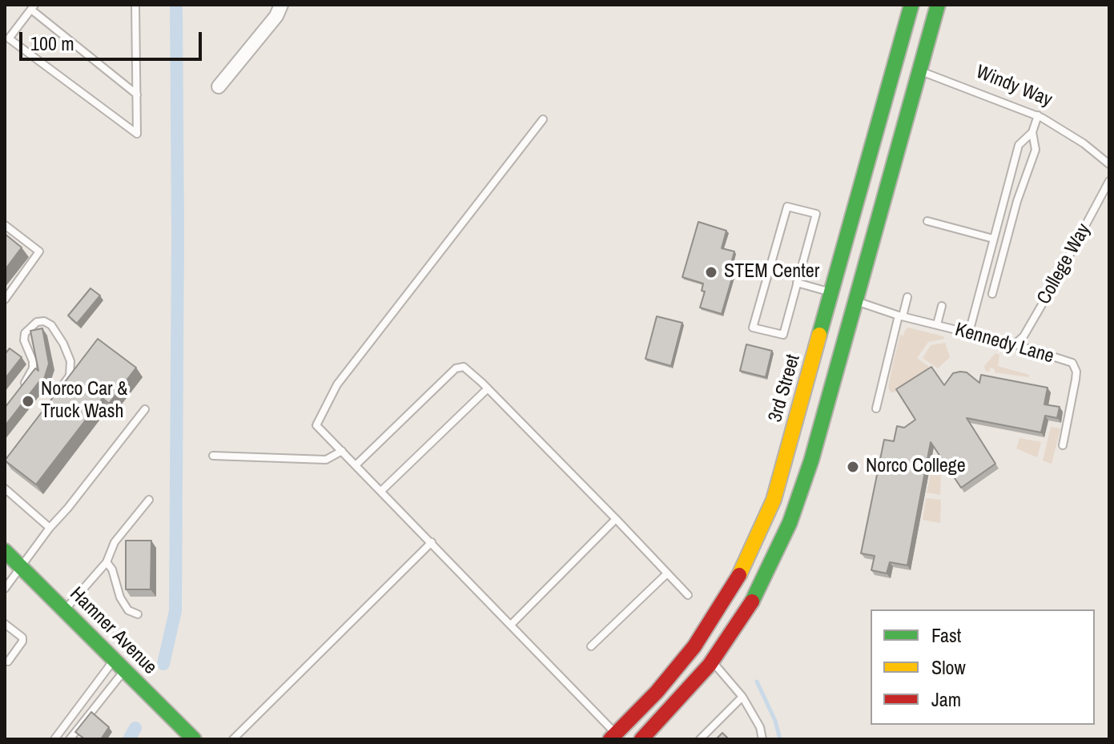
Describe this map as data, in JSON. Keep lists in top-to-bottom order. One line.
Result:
{"streets":{"street":["Windy Way","3rd Street","Hamner Avenue"],"lane":["College Way","Kennedy Lane"]},"crossings":[["Windy Way","3rd Street"],["College Way","Kennedy Lane"]],"places":["STEM Center","Norco Car & Truck Wash","Norco College"],"legend":["Fast","Slow","Jam"],"scale_bar":"100 m"}
